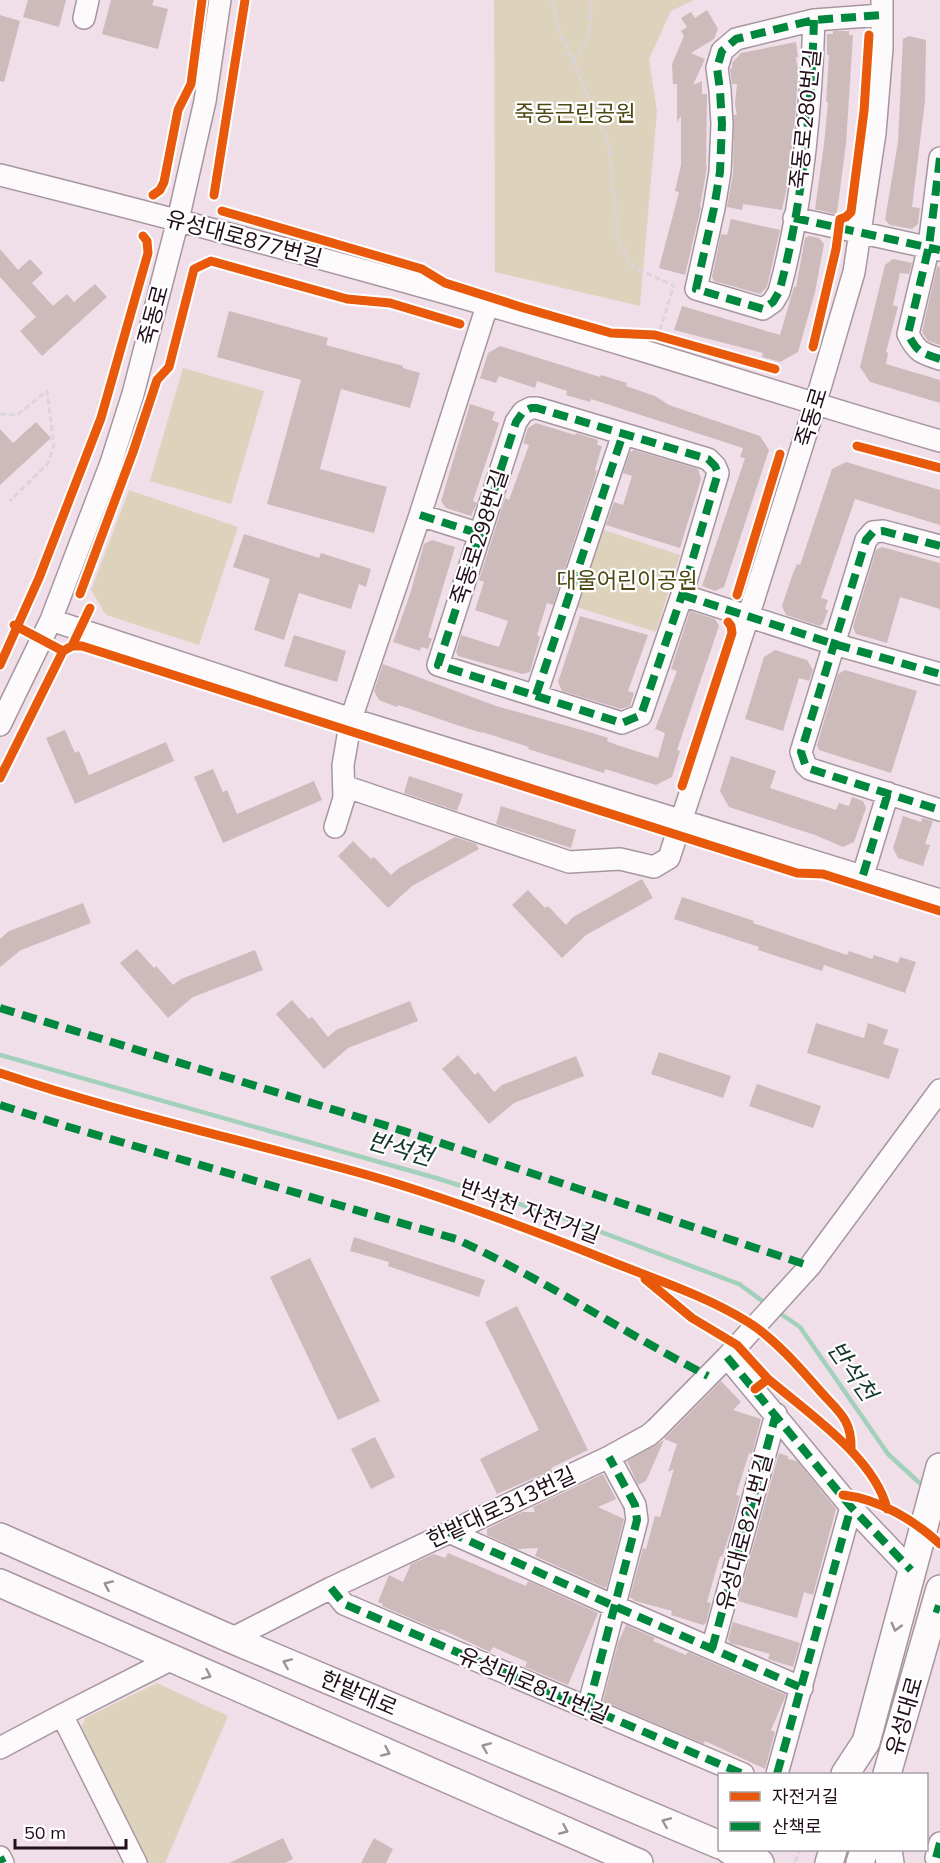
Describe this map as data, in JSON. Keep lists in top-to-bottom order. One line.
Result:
{"streets":{"main road":["한밭대로","유성대로"],"street":["죽동로280번길","유성대로877번길","죽동로","죽동로298번길","한밭대로313번길","유성대로821번길","유성대로811번길"],"cycle path":["반석천 자전거길"]},"crossings":[["죽동로280번길","죽동로"],["유성대로877번길","죽동로"],["한밭대로313번길","유성대로811번길"],["한밭대로313번길","한밭대로"]],"water":["반석천"],"parks":["죽동근린공원","대울어린이공원"],"legend":["자전거길","산책로"],"scale_bar":"50 m"}
